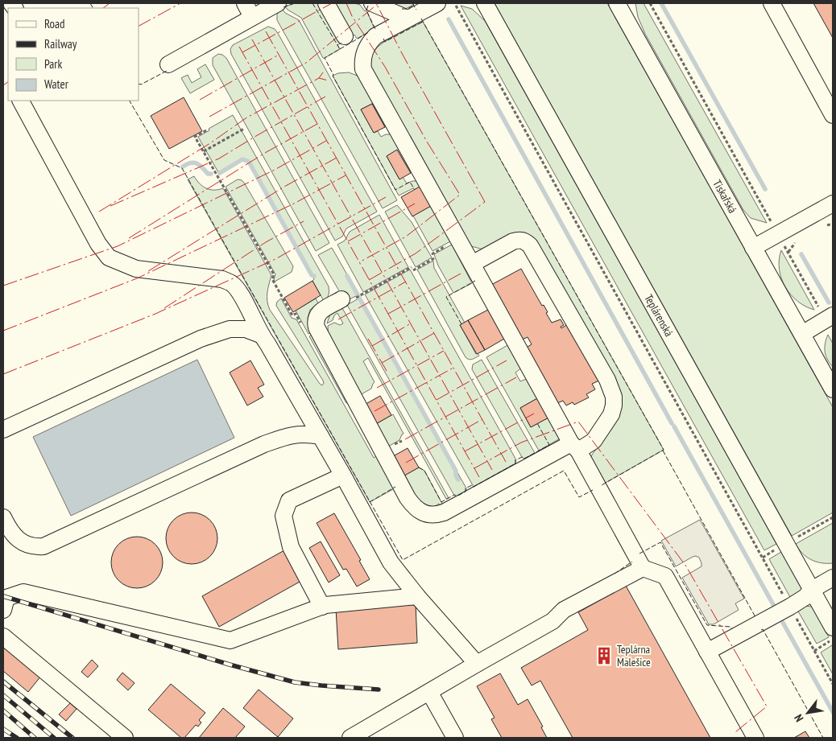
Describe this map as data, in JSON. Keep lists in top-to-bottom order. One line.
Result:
{"streets":{"street":["Tiskařská","Teplárenská"]},"places":{"building":["Teplárna Malešice"]},"legend":["Road","Railway","Park","Water"],"north":"bottom left"}
